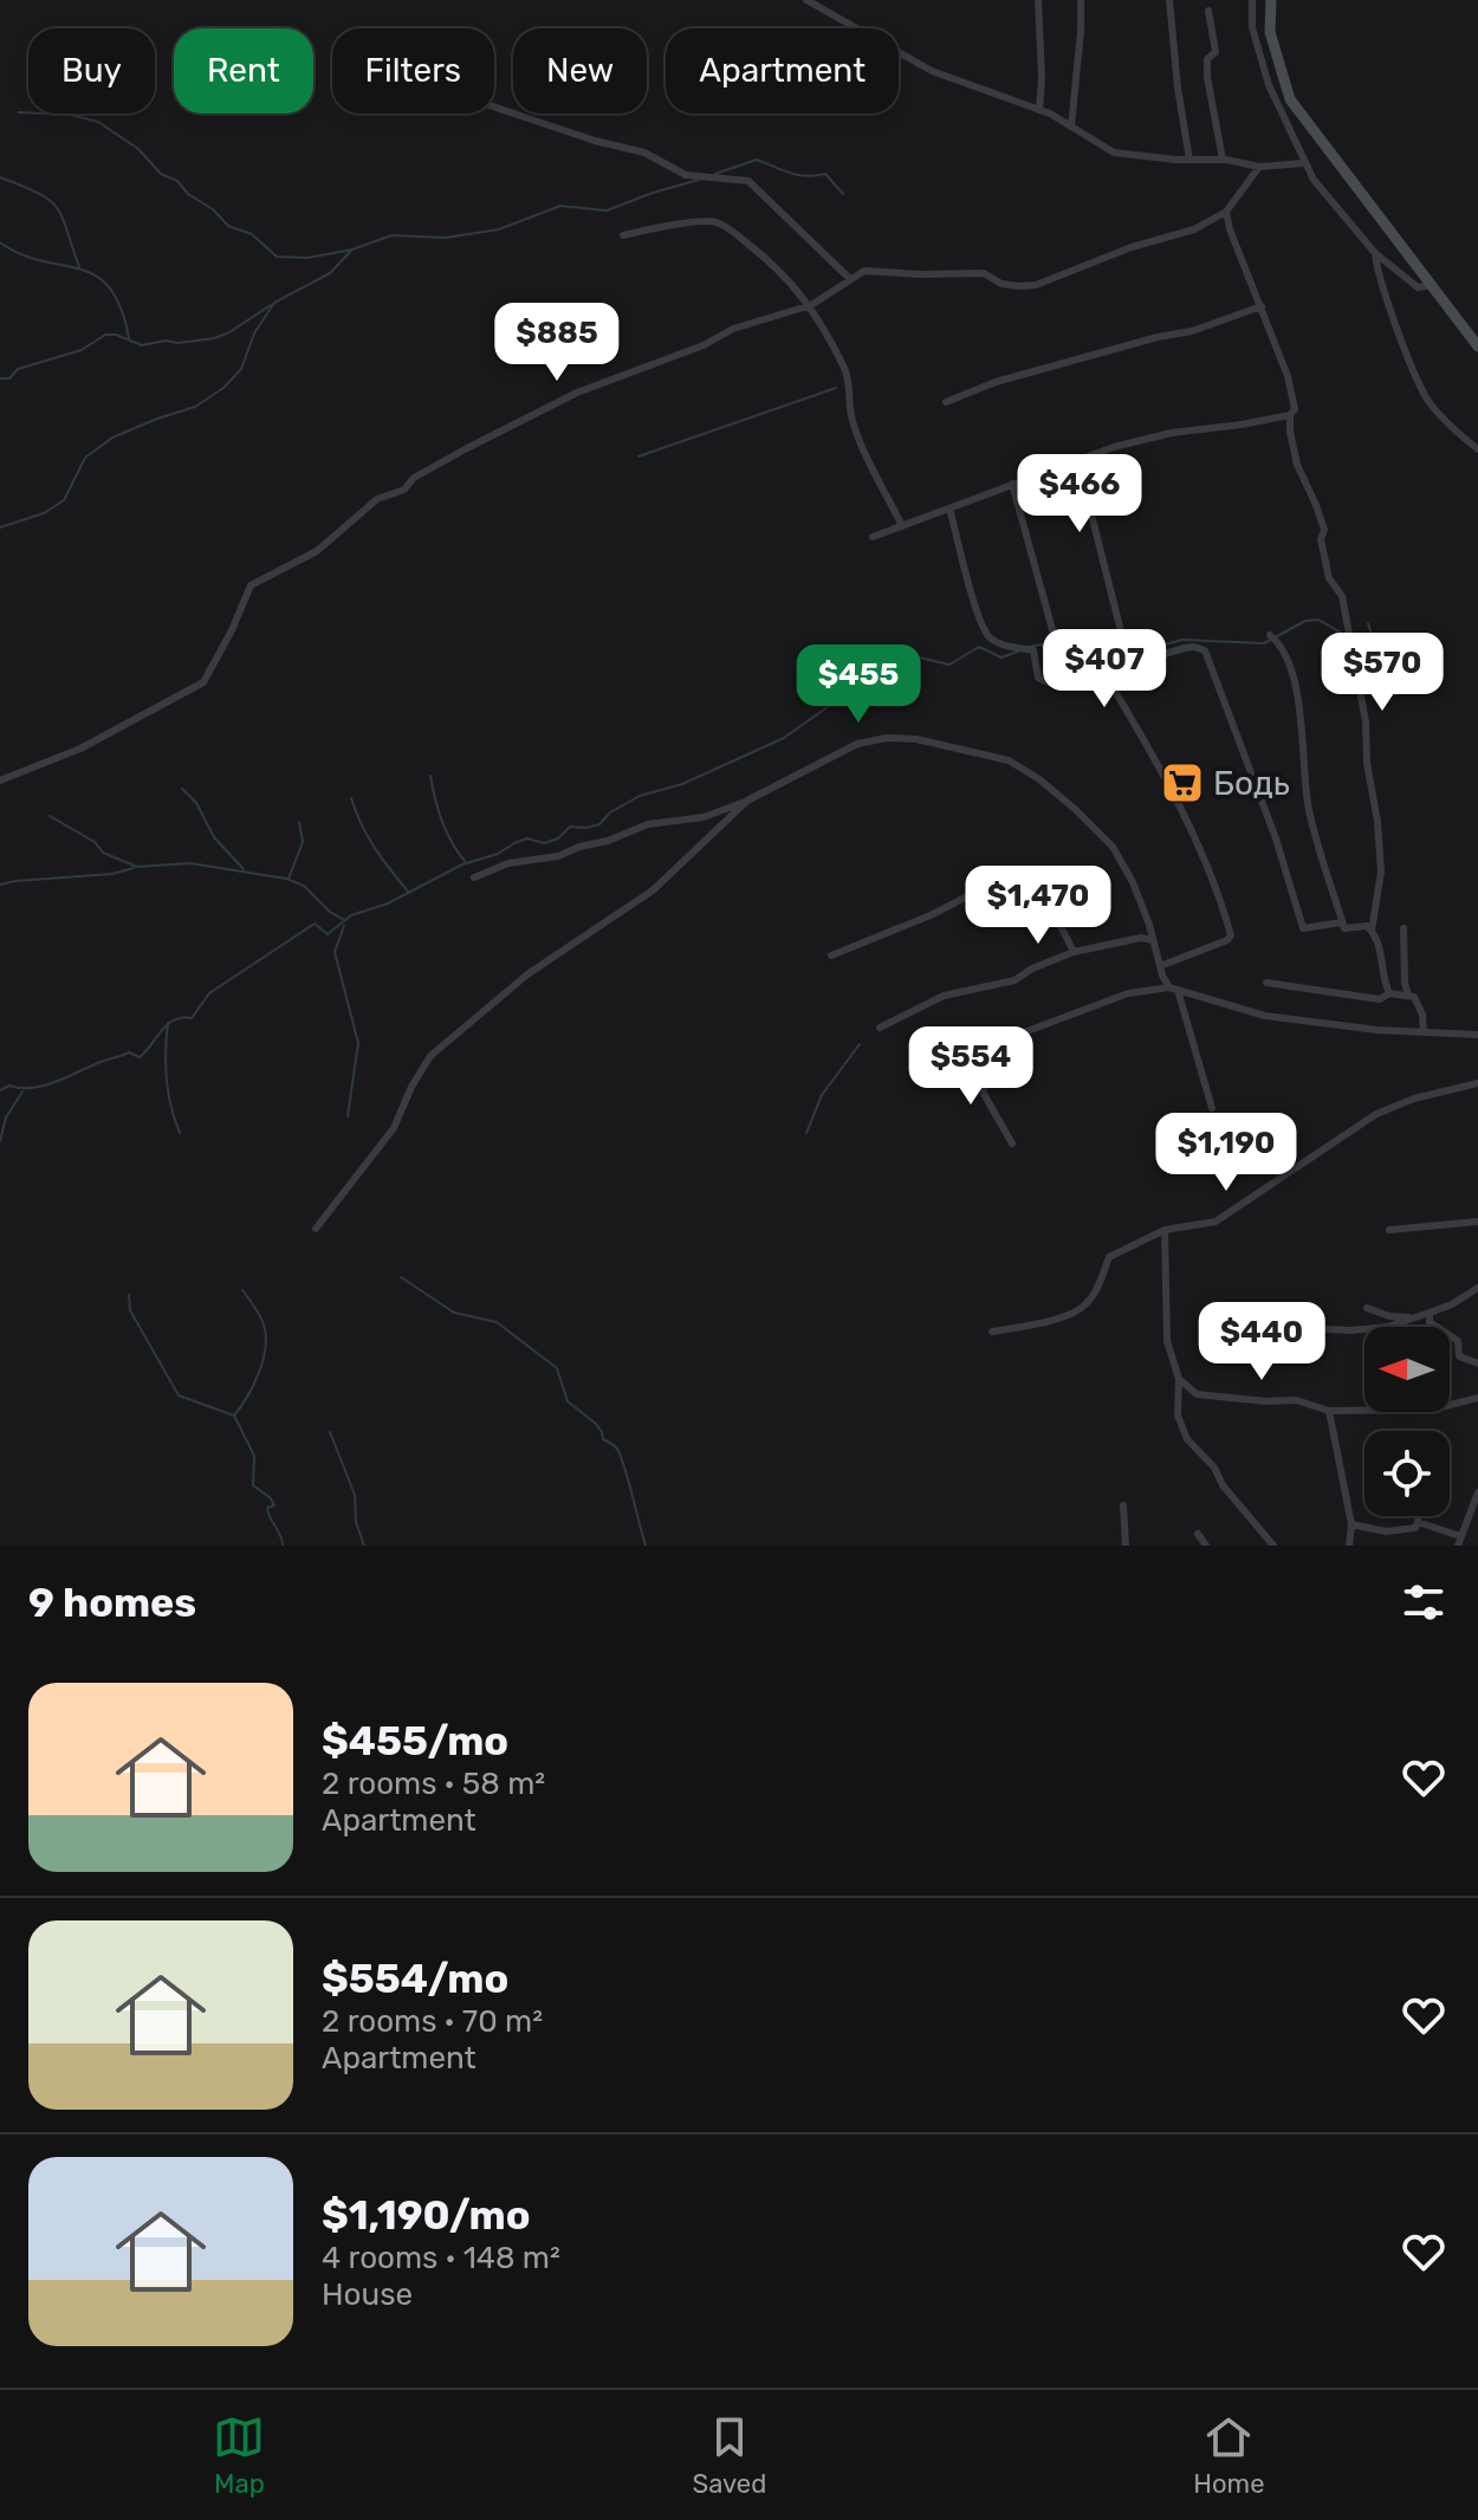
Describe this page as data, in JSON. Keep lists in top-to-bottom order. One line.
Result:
{"places":{"supermarket":["Бодь"]},"north":"left","page":{"chip":["Buy","Rent","Filters","New","Apartment"],"price":["$885","$466","$407","$570","$455","$1,470","$554","$1,190","$440"],"heading":"9 homes","list":[{"name":"$455/mo","note":"2 rooms · 58 m² · Apartment"},{"name":"$554/mo","note":"2 rooms · 70 m² · Apartment"},{"name":"$1,190/mo","note":"4 rooms · 148 m² · House"}],"tabs":["Map","Saved","Home"]}}
